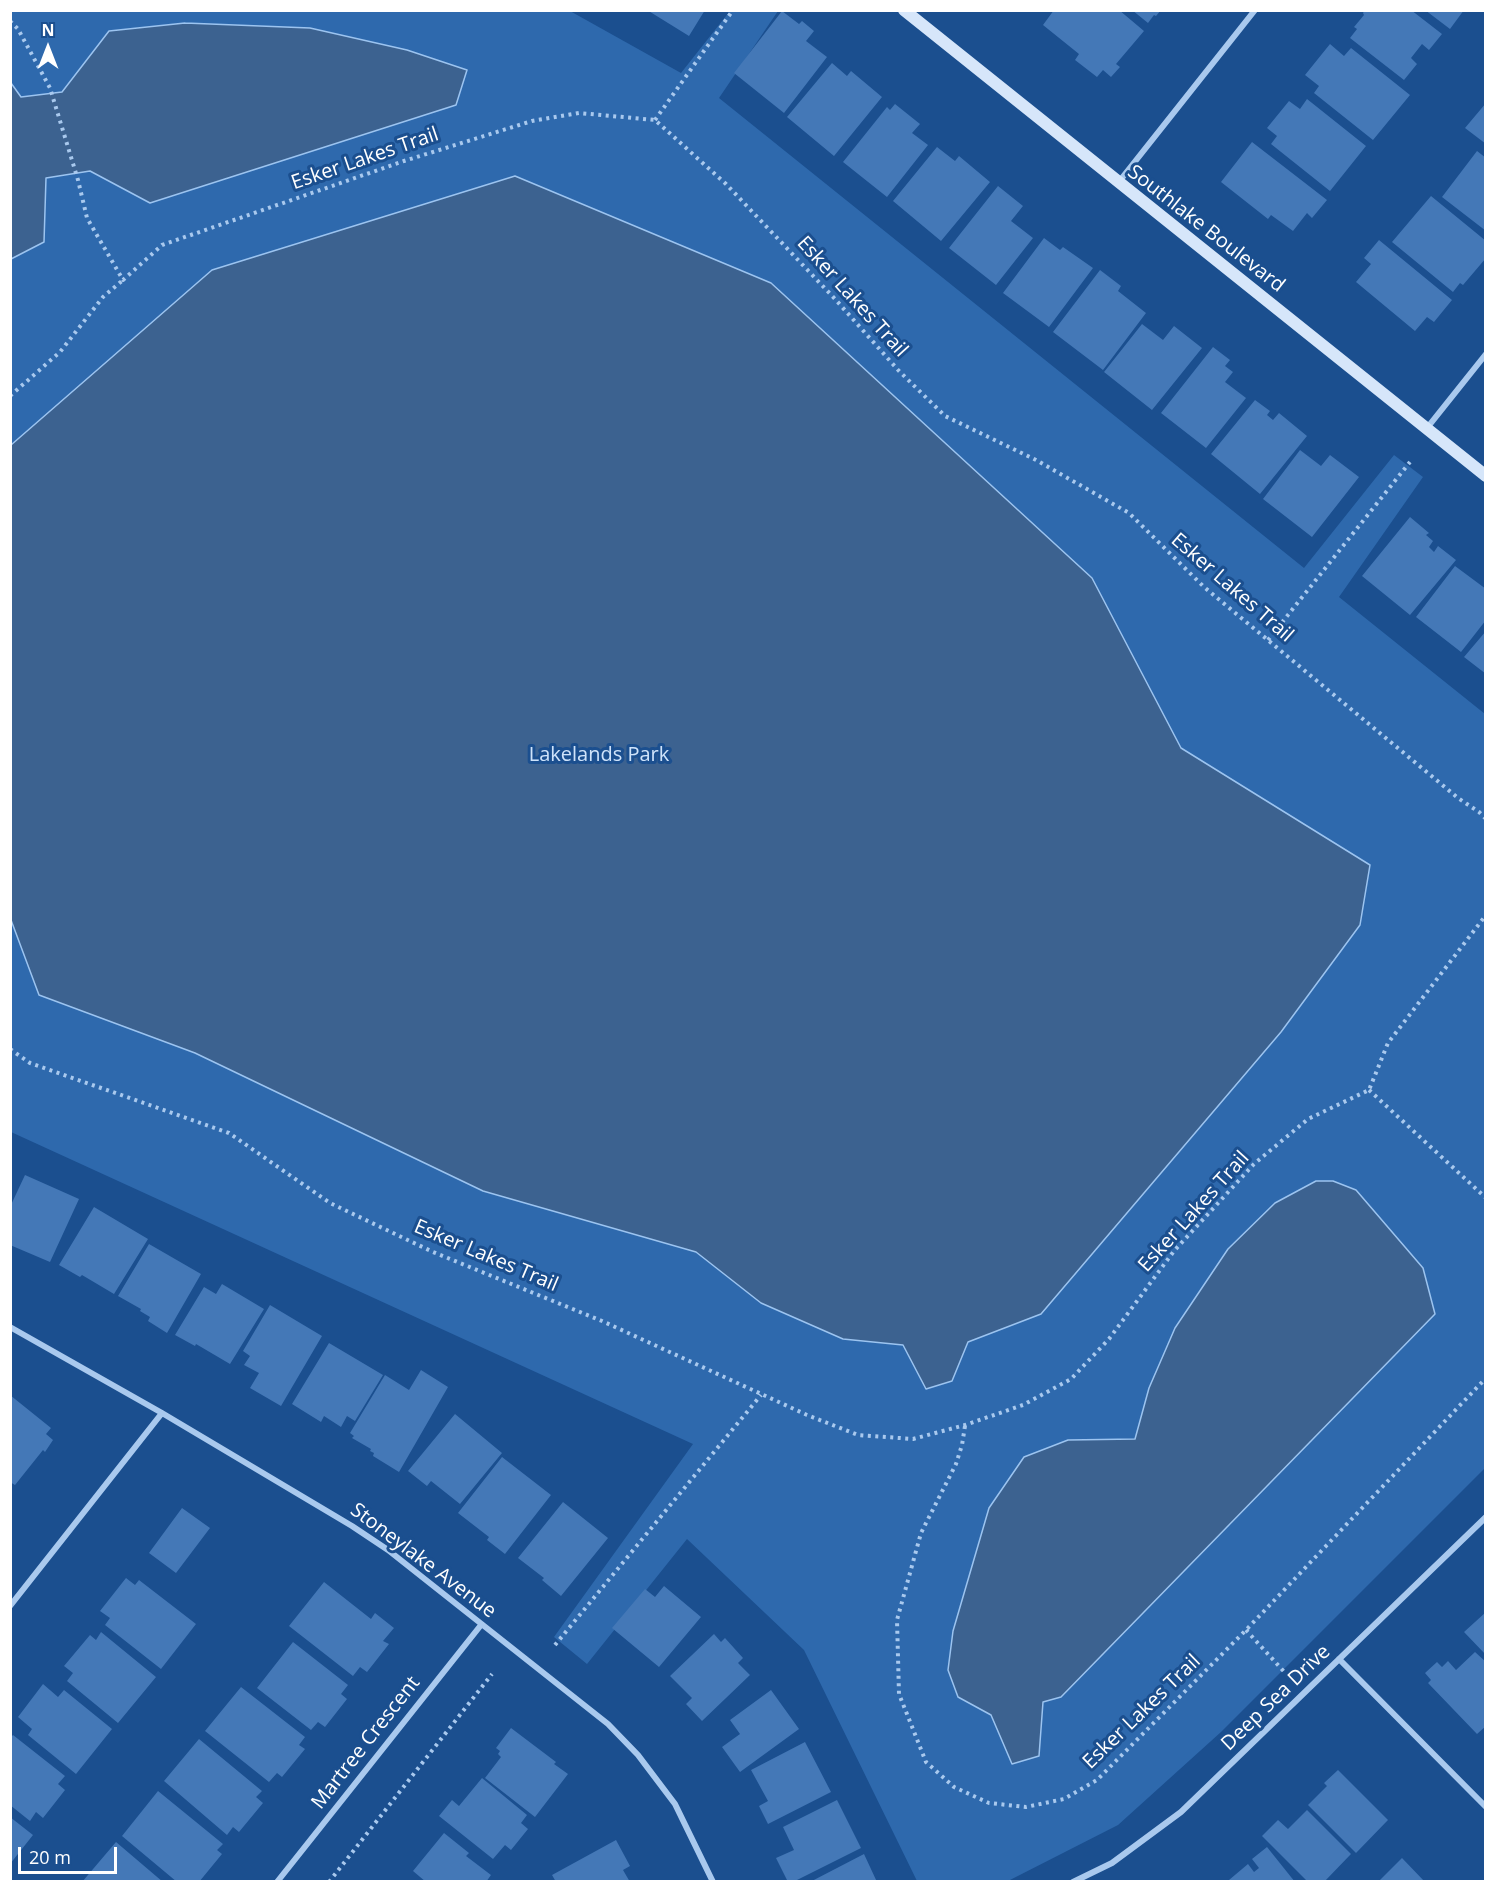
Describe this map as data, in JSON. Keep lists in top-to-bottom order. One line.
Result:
{"streets":{"street":["Southlake Boulevard","Stoneylake Avenue","Deep Sea Drive","Martree Crescent"],"path":["Esker Lakes Trail"]},"crossings":[["Stoneylake Avenue","Martree Crescent"]],"parks":["Lakelands Park"],"scale_bar":"20 m","north":"top"}
